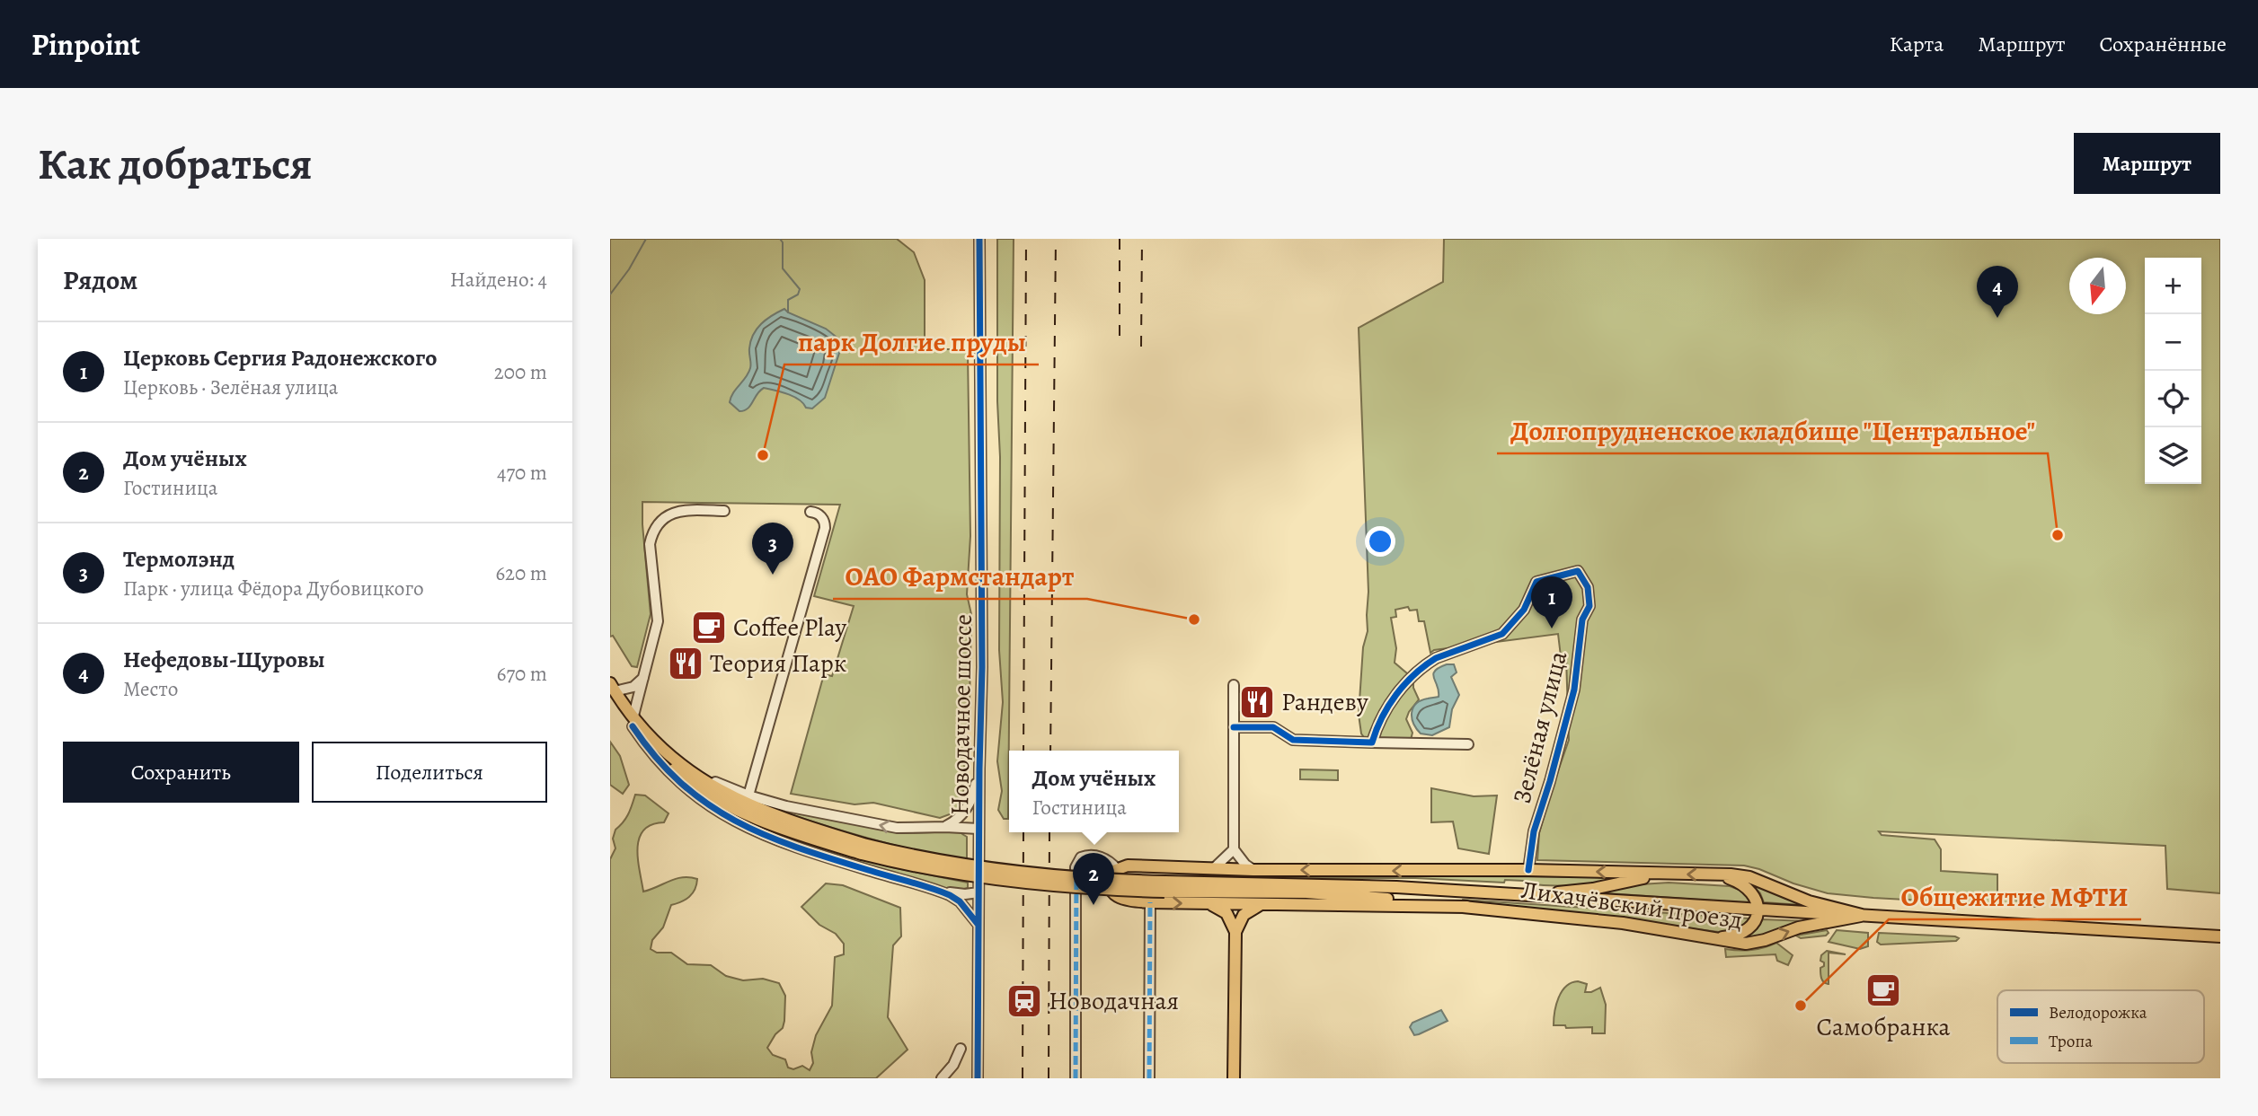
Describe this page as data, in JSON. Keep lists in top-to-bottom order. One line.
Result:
{"streets":{"main road":["Лихачёвский проезд"],"street":["Новодачное шоссе","Зелёная улица"]},"places":{"other":["парк Долгие пруды","Долгопрудненское кладбище \"Центральное\"","ОАО Фармстандарт","Общежитие МФТИ"],"cafe":["Coffee Play","Самобранка"],"restaurant":["Теория Парк","Рандеву"],"station":["Новодачная"]},"legend":["Велодорожка","Тропа"],"north":"bottom","page":{"header":"Pinpoint","nav":["Карта","Маршрут","Сохранённые"],"buttons":["Маршрут",["Сохранить","Поделиться"]],"title":"Как добраться","heading":["Рядом","Найдено: 4"],"map_buttons":["+","−"],"pins":["4","3","1","2"],"list":[{"mark":"1","name":"Церковь Сергия Радонежского","note":"Церковь · Зелёная улица","value":"200 m"},{"mark":"2","name":"Дом учёных","note":"Гостиница","value":"470 m"},{"mark":"3","name":"Термолэнд","note":"Парк · улица Фёдора Дубовицкого","value":"620 m"},{"mark":"4","name":"Нефедовы-Щуровы","note":"Место","value":"670 m"}],"popup":["Дом учёных","Гостиница"]}}
